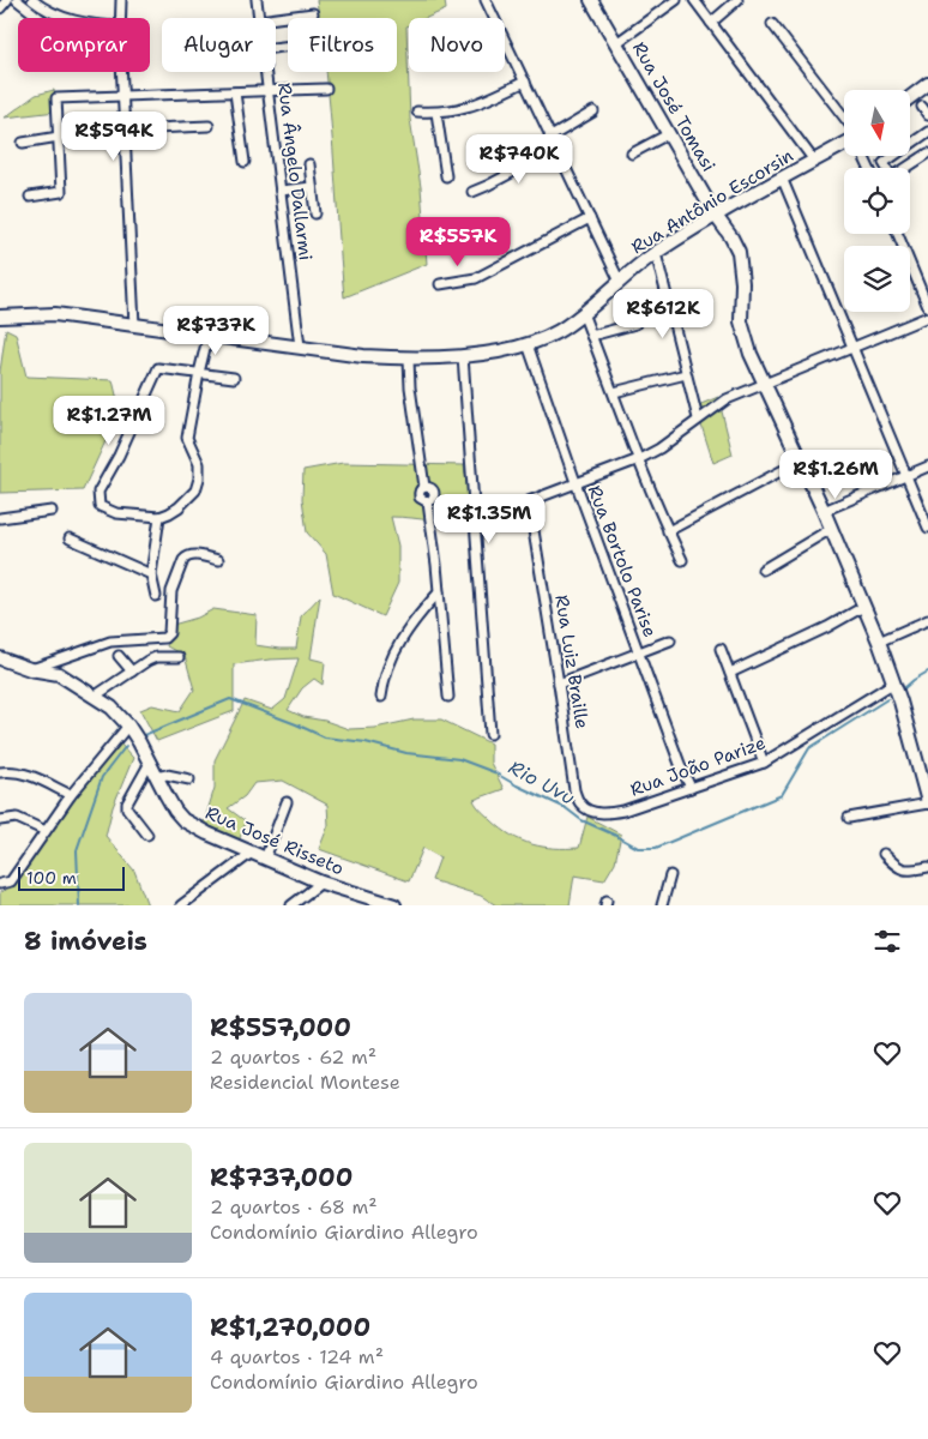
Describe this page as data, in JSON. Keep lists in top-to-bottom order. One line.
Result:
{"streets":{"main road":["Rua José Tomasi","Rua Antônio Escorsin","Rua José Risseto"],"street":["Rua Ângelo Dallarmi","Rua Bortolo Parise","Rua Luiz Braille","Rua João Parize"]},"crossings":[["Rua José Tomasi","Rua Antônio Escorsin"],["Rua José Tomasi","Rua João Parize"],["Rua Ângelo Dallarmi","Rua Antônio Escorsin"],["Rua Antônio Escorsin","Rua Bortolo Parise"],["Rua Bortolo Parise","Rua Luiz Braille"],["Rua Bortolo Parise","Rua João Parize"],["Rua Luiz Braille","Rua João Parize"]],"water":["Rio Uvu"],"scale_bar":"100 m","north":"bottom","page":{"chip":["Comprar","Alugar","Filtros","Novo"],"price":["R$594K","R$740K","R$557K","R$612K","R$737K","R$1.27M","R$1.26M","R$1.35M"],"scale":"100 m","heading":"8 imóveis","list":[{"name":"R$557,000","note":"2 quartos · 62 m² · Residencial Montese"},{"name":"R$737,000","note":"2 quartos · 68 m² · Condomínio Giardino Allegro"},{"name":"R$1,270,000","note":"4 quartos · 124 m² · Condomínio Giardino Allegro"}]}}
